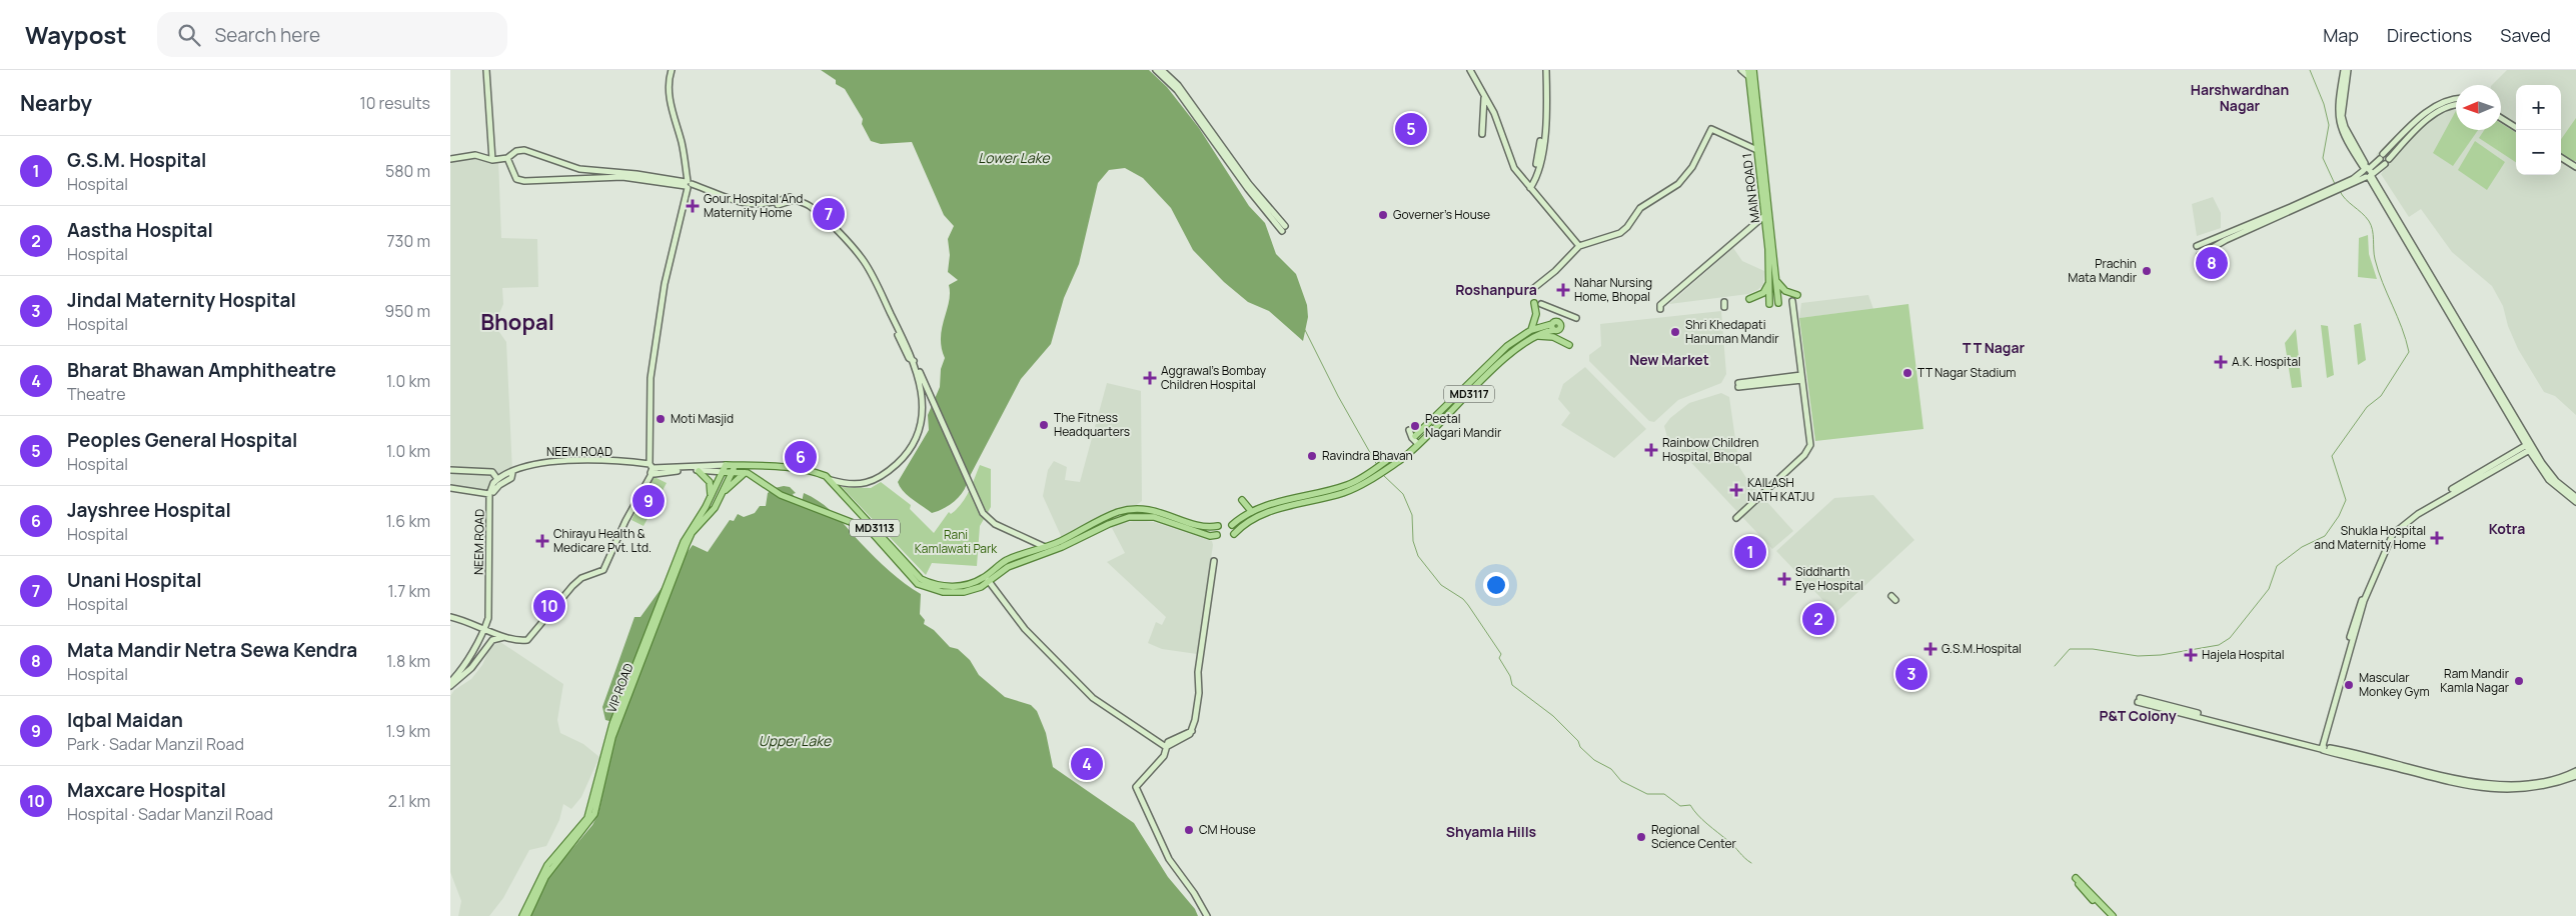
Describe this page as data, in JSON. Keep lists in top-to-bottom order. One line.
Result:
{"streets":{"main road":["MAIN ROAD 1","MD3117","NEEM ROAD","MD3113","VIP ROAD"]},"crossings":[["MD3113","VIP ROAD"]],"districts":["Harshwardhan Nagar","Roshanpura","Bhopal","T T Nagar","New Market","Kotra","P&T Colony","Shyamla Hills"],"water":["Lower Lake","Upper Lake"],"parks":["Rani Kamlawati Park"],"places":{"health":["Gour Hospital And Maternity Home","Nahar Nursing Home, Bhopal","A.K. Hospital","Aggrawal's Bombay Children Hospital","Rainbow Children Hospital, Bhopal","KAILASH NATH KATJU","Shukla Hospital and Maternity Home","Chirayu Health & Medicare Pvt. Ltd.","Siddharth Eye Hospital","G.S.M.Hospital","Hajela Hospital"],"other":["Governer's House","Prachin Mata Mandir","Shri Khedapati Hanuman Mandir","TT Nagar Stadium","Moti Masjid","The Fitness Headquarters","Peetal Nagari Mandir","Ravindra Bhavan","Ram Mandir Kamla Nagar","Mascular Monkey Gym","CM House","Regional Science Center"]},"north":"left","page":{"header":"Waypost","search":"Search here","nav":["Map","Directions","Saved"],"heading":["Nearby","10 results"],"map_buttons":["+","−"],"pins":["5","7","8","6","9","1","10","2","3","4"],"list":[{"mark":"1","name":"G.S.M. Hospital","note":"Hospital","value":"580 m"},{"mark":"2","name":"Aastha Hospital","note":"Hospital","value":"730 m"},{"mark":"3","name":"Jindal Maternity Hospital","note":"Hospital","value":"950 m"},{"mark":"4","name":"Bharat Bhawan Amphitheatre","note":"Theatre","value":"1.0 km"},{"mark":"5","name":"Peoples General Hospital","note":"Hospital","value":"1.0 km"},{"mark":"6","name":"Jayshree Hospital","note":"Hospital","value":"1.6 km"},{"mark":"7","name":"Unani Hospital","note":"Hospital","value":"1.7 km"},{"mark":"8","name":"Mata Mandir Netra Sewa Kendra","note":"Hospital","value":"1.8 km"},{"mark":"9","name":"Iqbal Maidan","note":"Park · Sadar Manzil Road","value":"1.9 km"},{"mark":"10","name":"Maxcare Hospital","note":"Hospital · Sadar Manzil Road","value":"2.1 km"}]}}
